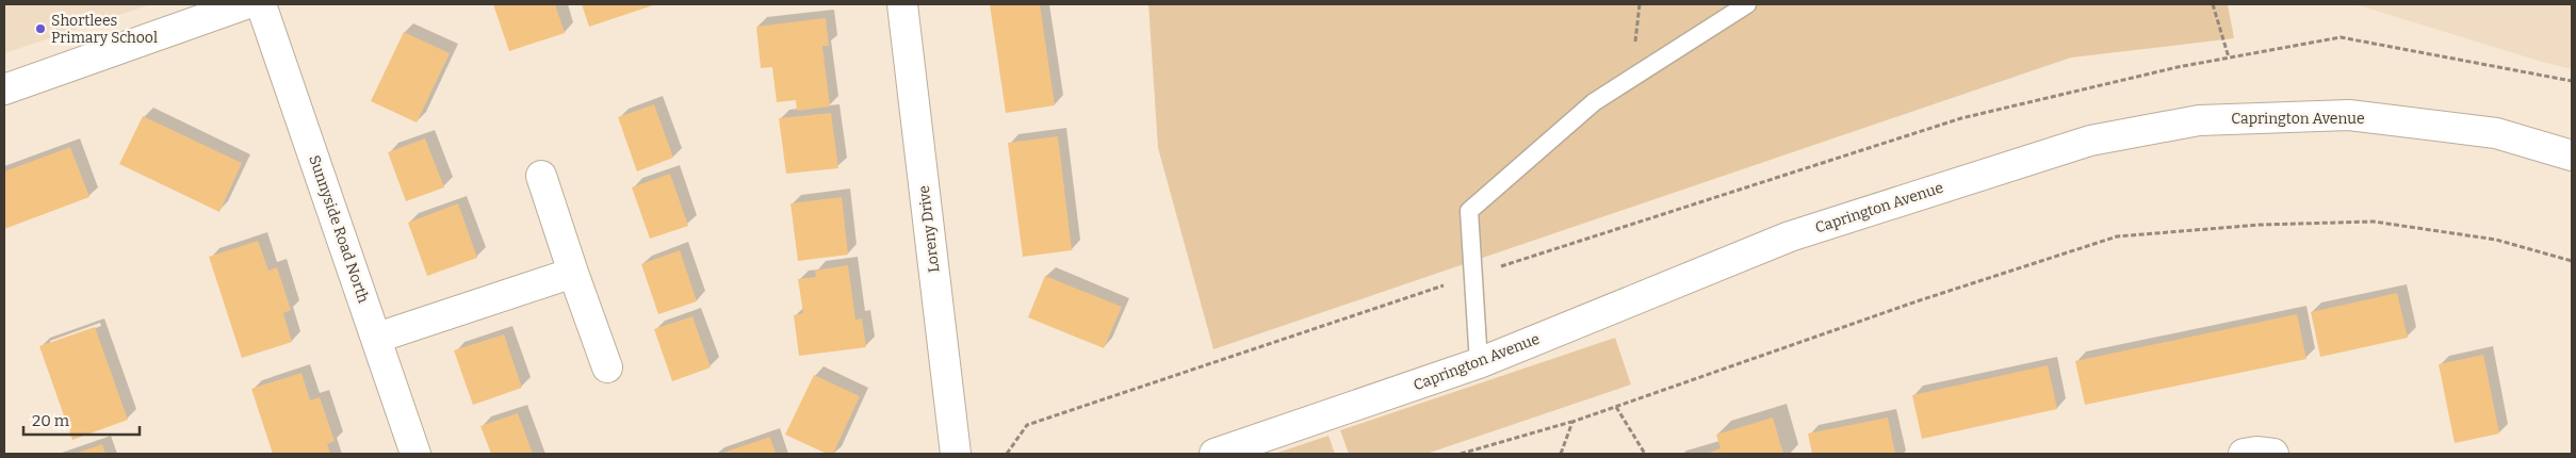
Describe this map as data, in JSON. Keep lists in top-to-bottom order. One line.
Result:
{"streets":{"street":["Caprington Avenue","Sunnyside Road North","Loreny Drive"]},"places":["Shortlees Primary School"],"scale_bar":"20 m"}
